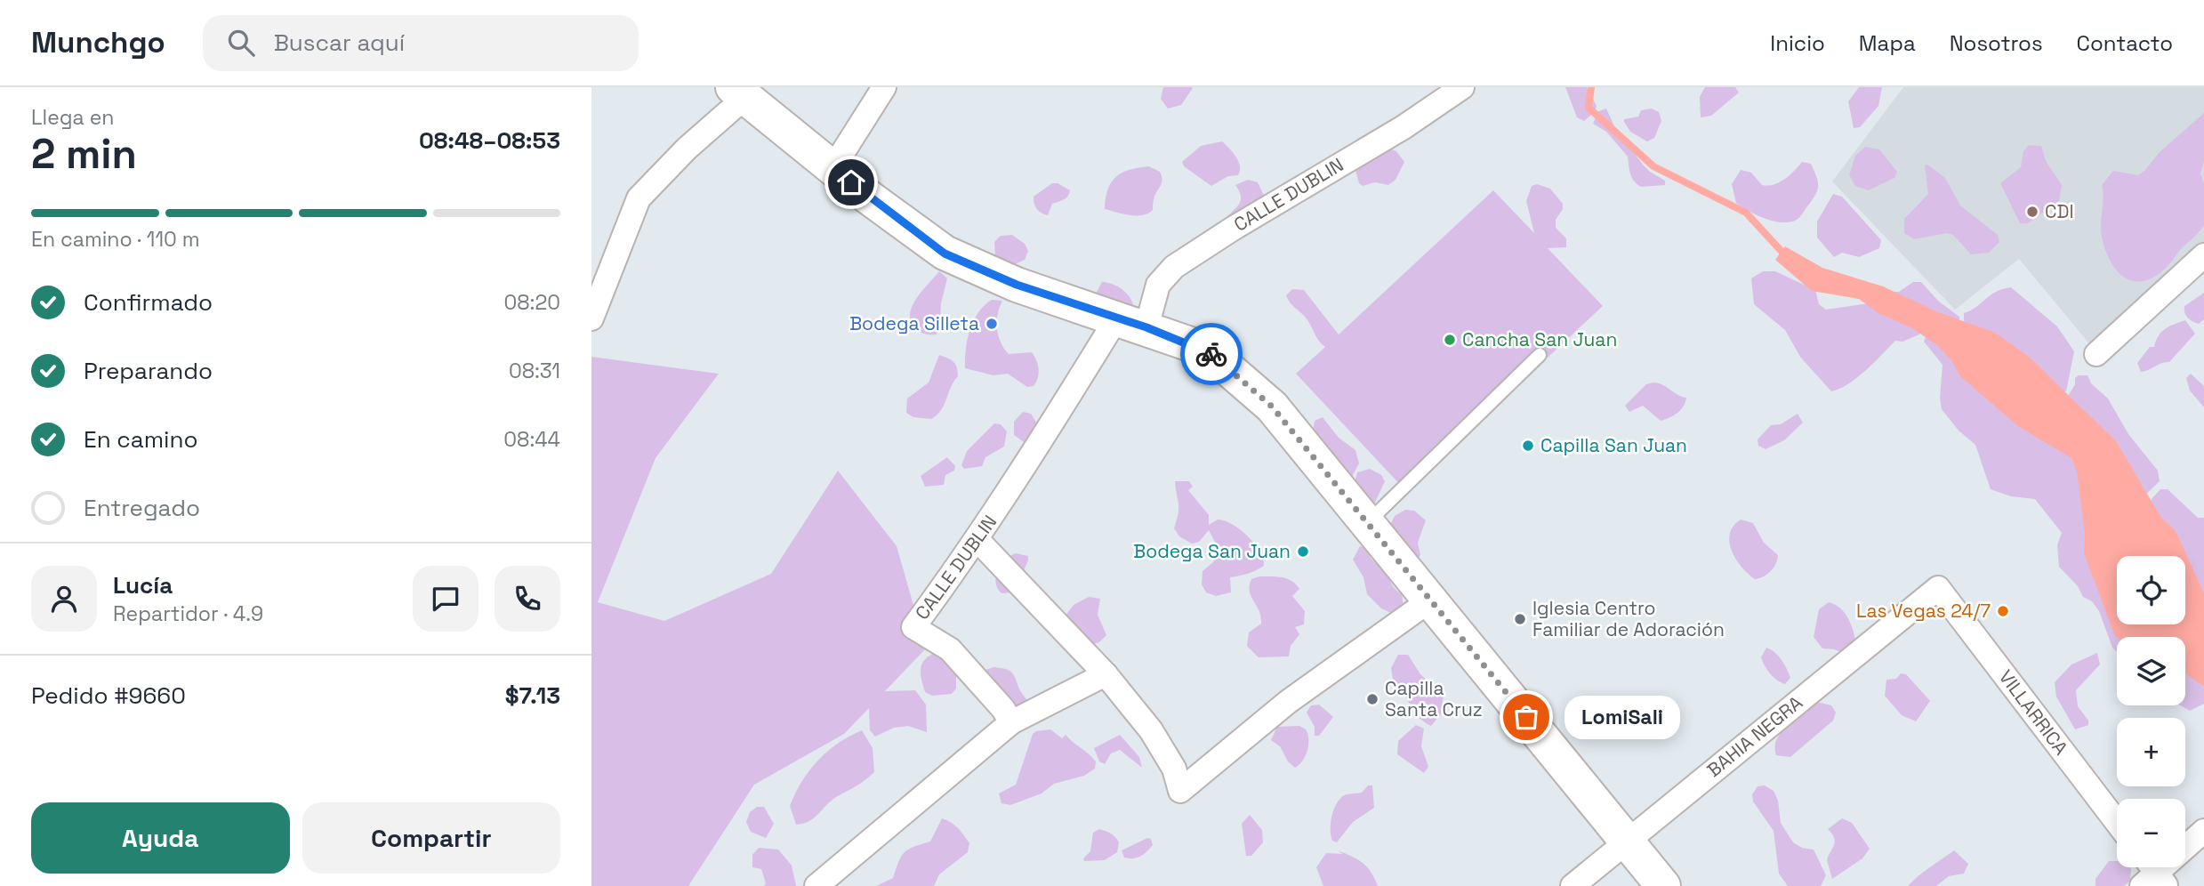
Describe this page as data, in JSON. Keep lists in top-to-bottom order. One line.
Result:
{"streets":{"street":["CALLE DUBLIN","VILLARRICA","BAHIA NEGRA"]},"crossings":[["VILLARRICA","BAHIA NEGRA"]],"places":["CDI","Bodega Silleta","Cancha San Juan","Capilla San Juan","Bodega San Juan","Las Vegas 24/7","Iglesia Centro Familiar de Adoración","Capilla Santa Cruz","LomiSali"],"page":{"header":"Munchgo","search":"Buscar aquí","nav":["Inicio","Mapa","Nosotros","Contacto"],"heading":["2 min","Llega en","08:48–08:53"],"panel":["Lucía","Repartidor · 4.9","Pedido #9660","$7.13"],"bar":"En camino · 110 m","list":[["Confirmado","08:20"],["Preparando","08:31"],["En camino","08:44"],"Entregado"],"map_buttons":["+","−"],"bubble":"LomiSali","buttons":["Ayuda","Compartir"]}}
